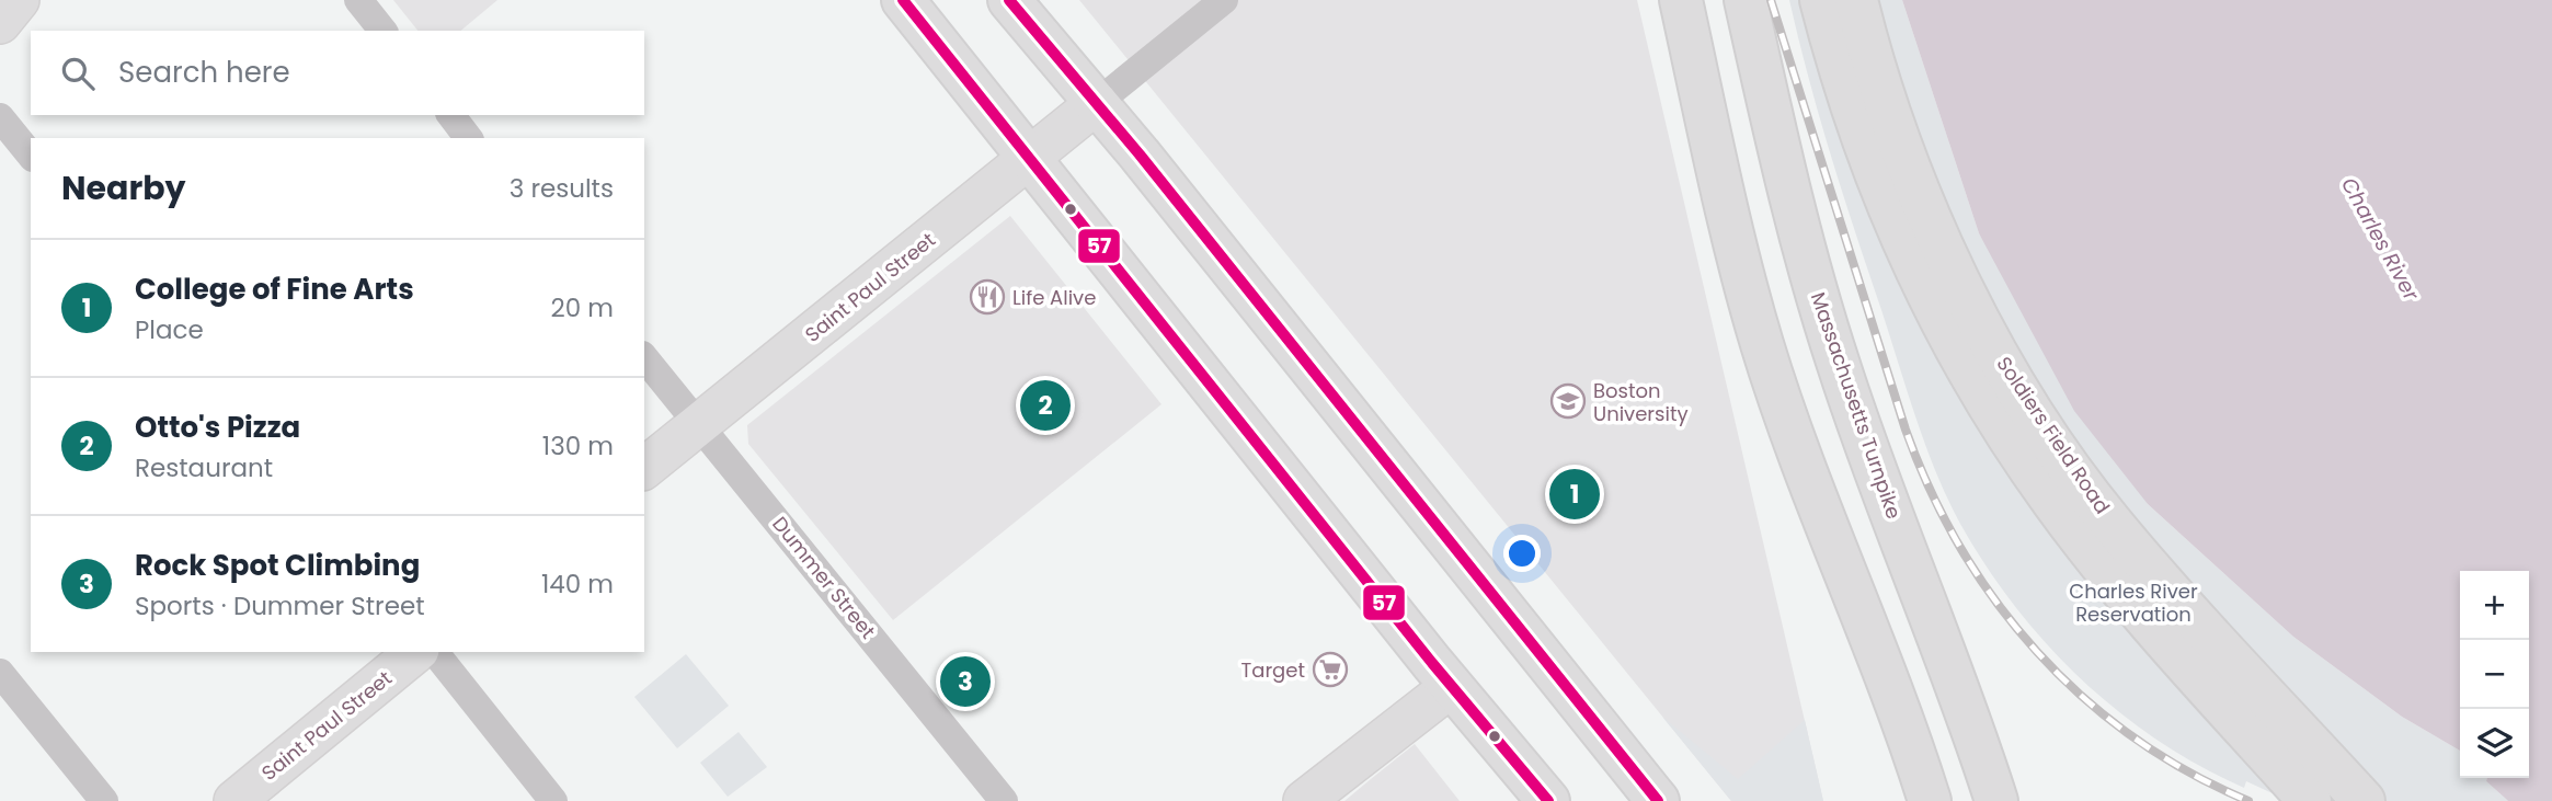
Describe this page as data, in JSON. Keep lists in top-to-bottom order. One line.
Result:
{"streets":{"main road":["Saint Paul Street","Massachusetts Turnpike","Soldiers Field Road"],"street":["Dummer Street"]},"crossings":[["Saint Paul Street","Dummer Street"]],"water":["Charles River"],"parks":["Charles River Reservation"],"places":{"restaurant":["Life Alive"],"school or university":["Boston University"],"supermarket":["Target"]},"lines":["transit line 57"],"page":{"search":"Search here","heading":["Nearby","3 results"],"list":[{"mark":"1","name":"College of Fine Arts","note":"Place","value":"20 m"},{"mark":"2","name":"Otto's Pizza","note":"Restaurant","value":"130 m"},{"mark":"3","name":"Rock Spot Climbing","note":"Sports · Dummer Street","value":"140 m"}],"pins":["2","1","3"],"map_buttons":["+","−"]}}
